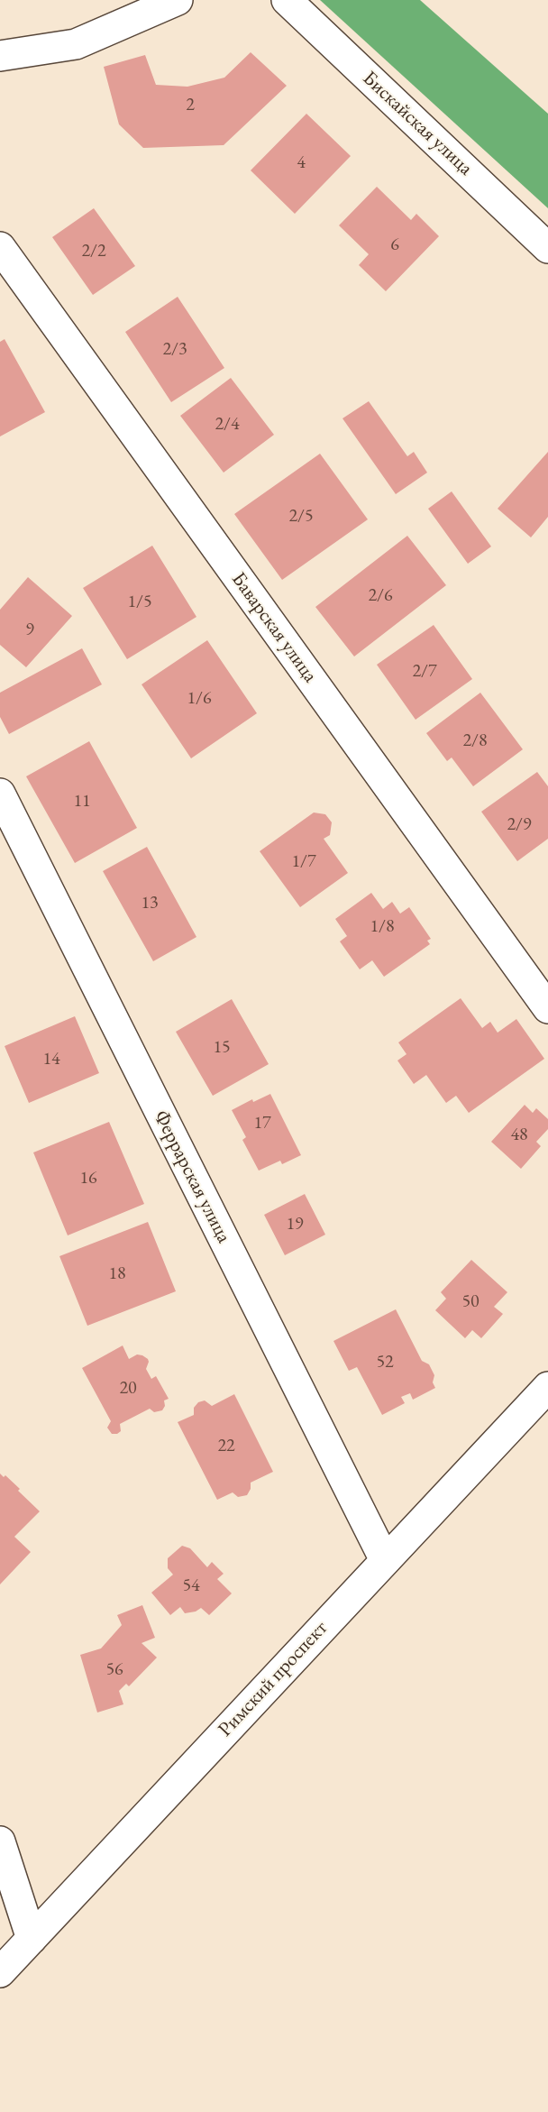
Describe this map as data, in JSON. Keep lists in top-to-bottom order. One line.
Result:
{"streets":{"street":["Бискайская улица","Баварская улица","Феррарская улица","Римский проспект"]},"crossings":[["Феррарская улица","Римский проспект"]],"house_numbers":["2","4","6","2/2","2/3","2/4","2/5","2/6","1/5","9","2/7","1/6","2/8","11","2/9","1/7","13","1/8","15","14","17","48","16","19","18","50","52","20","22","54","56"]}
